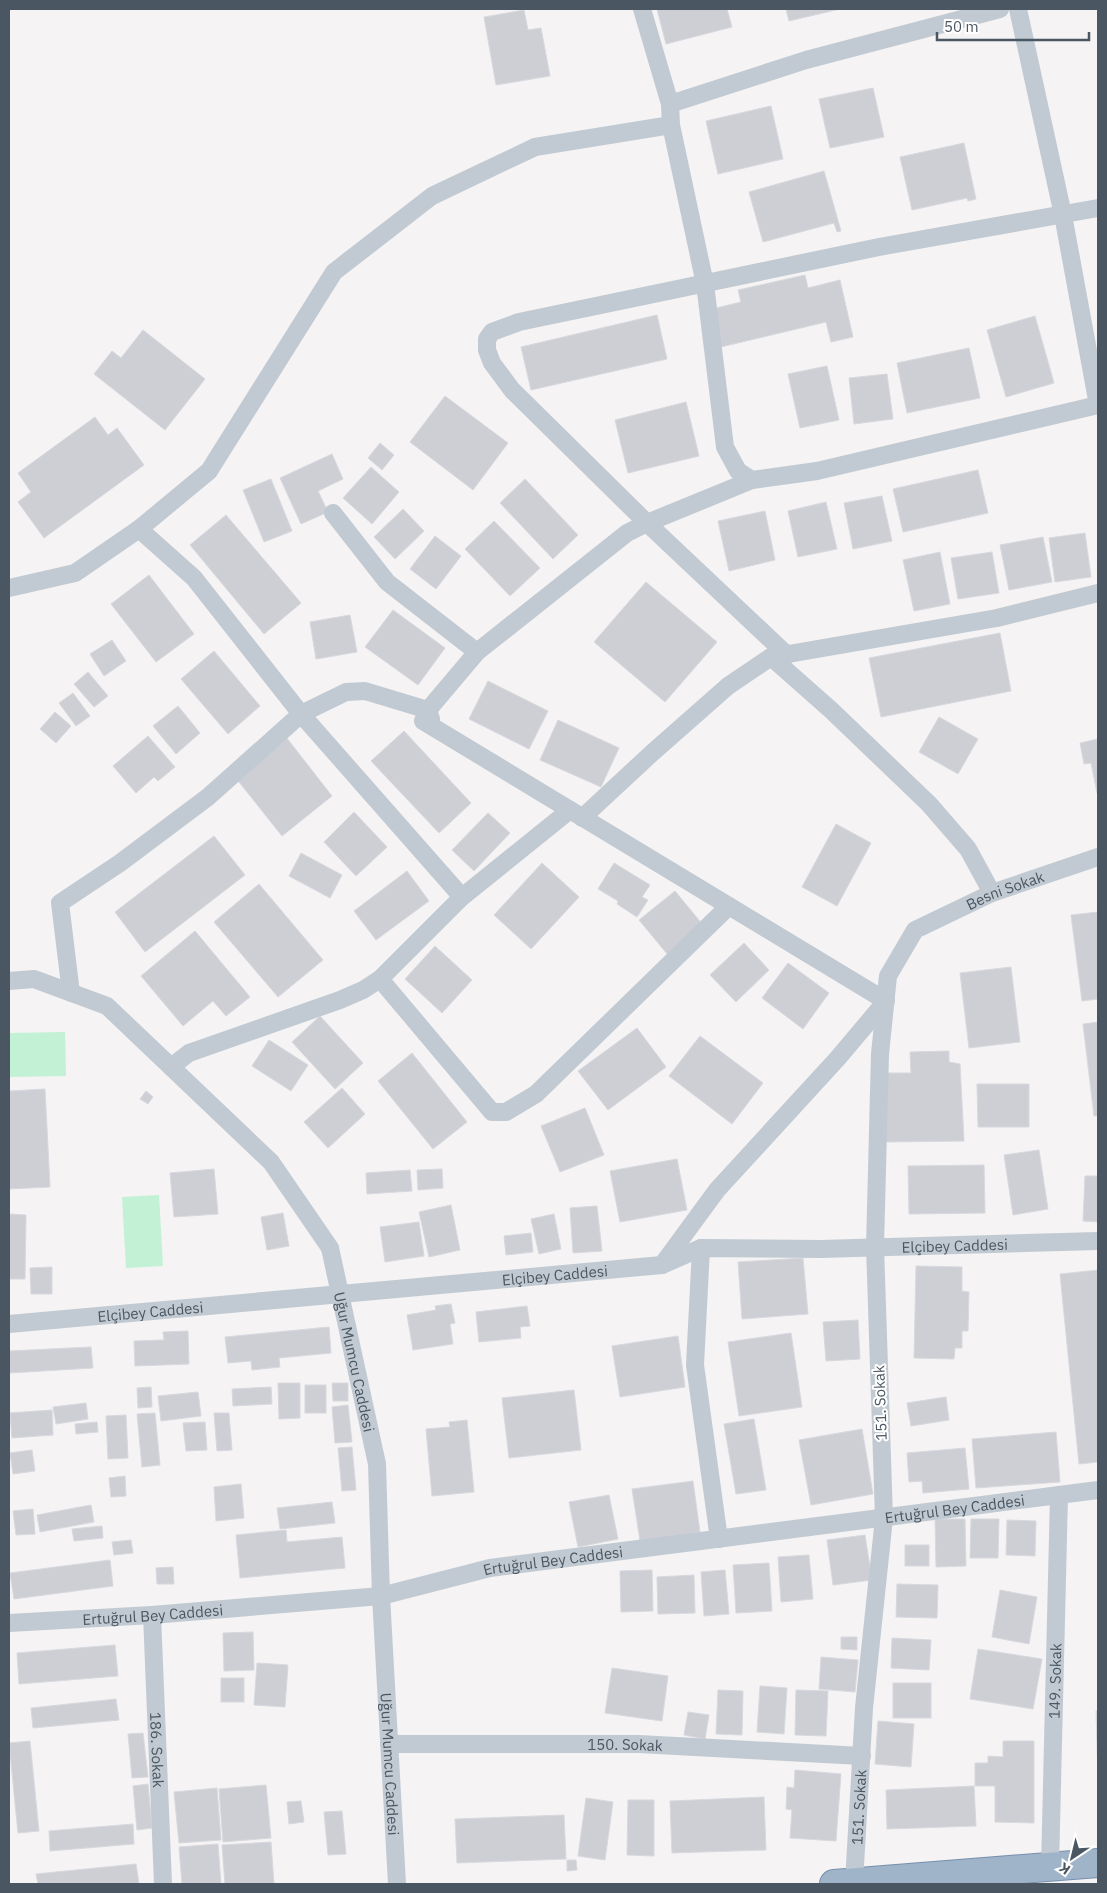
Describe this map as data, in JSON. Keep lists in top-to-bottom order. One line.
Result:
{"streets":{"street":["Besni Sokak","Elçibey Caddesi","Uğur Mumcu Caddesi","151. Sokak","Ertuğrul Bey Caddesi","149. Sokak","150. Sokak","186. Sokak"]},"crossings":[["Besni Sokak","151. Sokak"],["Elçibey Caddesi","Uğur Mumcu Caddesi"],["Elçibey Caddesi","151. Sokak"],["Uğur Mumcu Caddesi","Ertuğrul Bey Caddesi"],["Uğur Mumcu Caddesi","150. Sokak"],["151. Sokak","Ertuğrul Bey Caddesi"],["151. Sokak","150. Sokak"],["Ertuğrul Bey Caddesi","149. Sokak"],["Ertuğrul Bey Caddesi","186. Sokak"]],"scale_bar":"50 m","north":"bottom left"}
